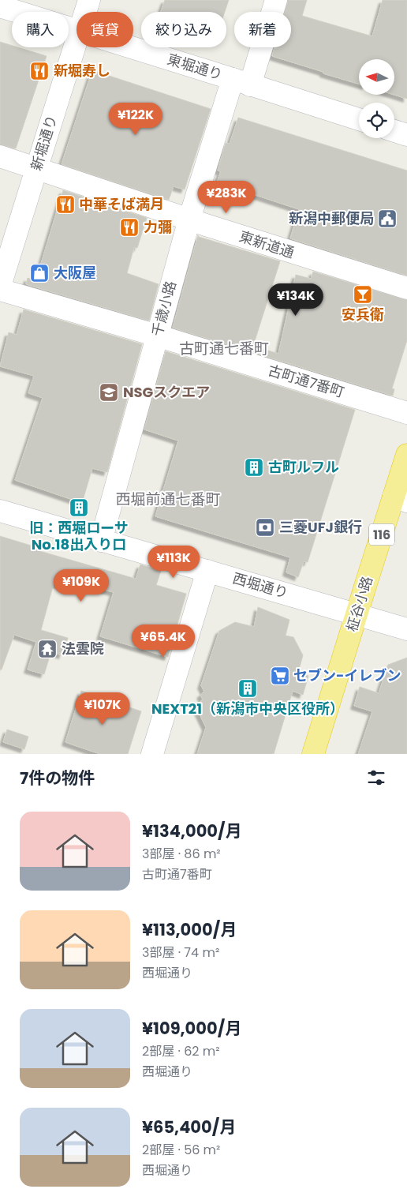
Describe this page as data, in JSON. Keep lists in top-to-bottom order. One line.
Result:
{"streets":{"highway":["116","柾谷小路"],"street":["東堀通り","新堀通り","東新道通","千歳小路","古町通7番町","西堀通り"]},"crossings":[["東堀通り","千歳小路"],["新堀通り","東新道通"],["東新道通","千歳小路"],["千歳小路","古町通7番町"],["千歳小路","西堀通り"],["西堀通り","柾谷小路"]],"districts":["古町通七番町","西堀前通七番町"],"places":{"restaurant":["新堀寿し","中華そば満月","力彌"],"public building":["新潟中郵便局"],"shop":["大阪屋"],"bar":["安兵衛"],"school or university":["NSGスクエア"],"building":["古町ルフル","旧：西堀ローサ No.18出入り口","NEXT21（新潟市中央区役所）"],"bank":["三菱UFJ銀行"],"temple":["法雲院"],"supermarket":["セブン-イレブン"]},"north":"left","page":{"chip":["購入","賃貸","絞り込み","新着"],"price":["¥122K","¥283K","¥134K","¥113K","¥109K","¥65.4K","¥107K"],"heading":"7件の物件","list":[{"name":"¥134,000/月","note":"3部屋 · 86 m² · 古町通7番町"},{"name":"¥113,000/月","note":"3部屋 · 74 m² · 西堀通り"},{"name":"¥109,000/月","note":"2部屋 · 62 m² · 西堀通り"},{"name":"¥65,400/月","note":"2部屋 · 56 m² · 西堀通り"}]}}
